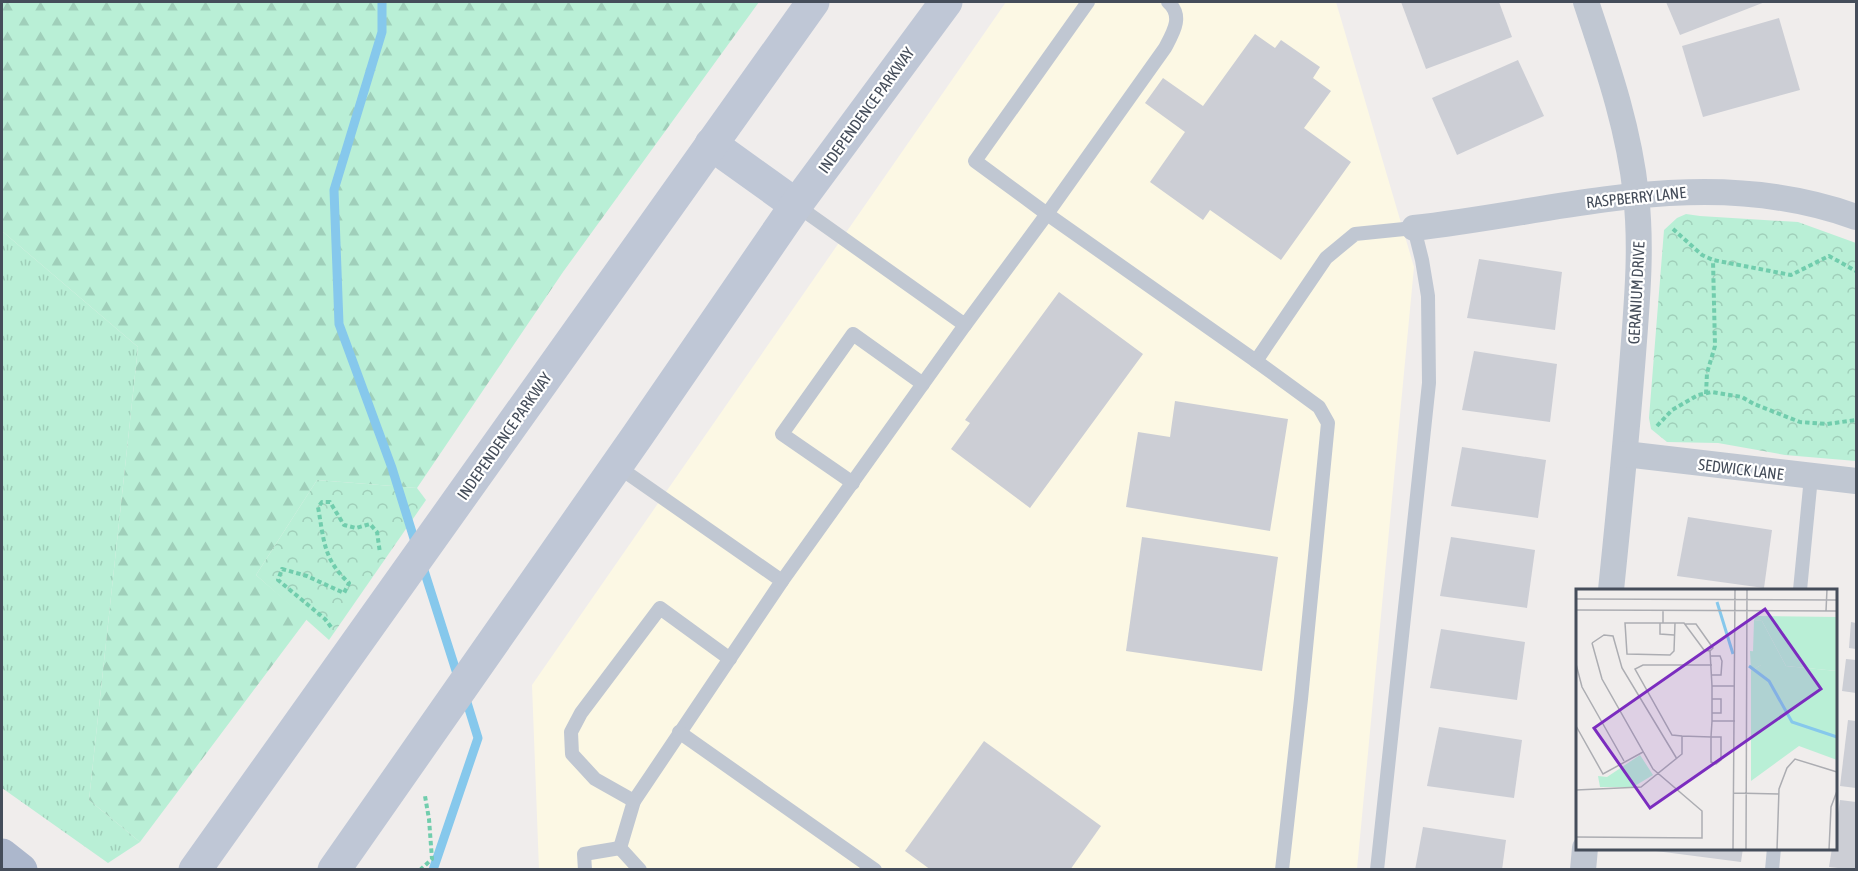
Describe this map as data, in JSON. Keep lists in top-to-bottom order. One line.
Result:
{"streets":{"main road":["INDEPENDENCE PARKWAY"],"street":["RASPBERRY LANE","GERANIUM DRIVE","SEDWICK LANE"]},"crossings":[["RASPBERRY LANE","GERANIUM DRIVE"],["GERANIUM DRIVE","SEDWICK LANE"]]}
